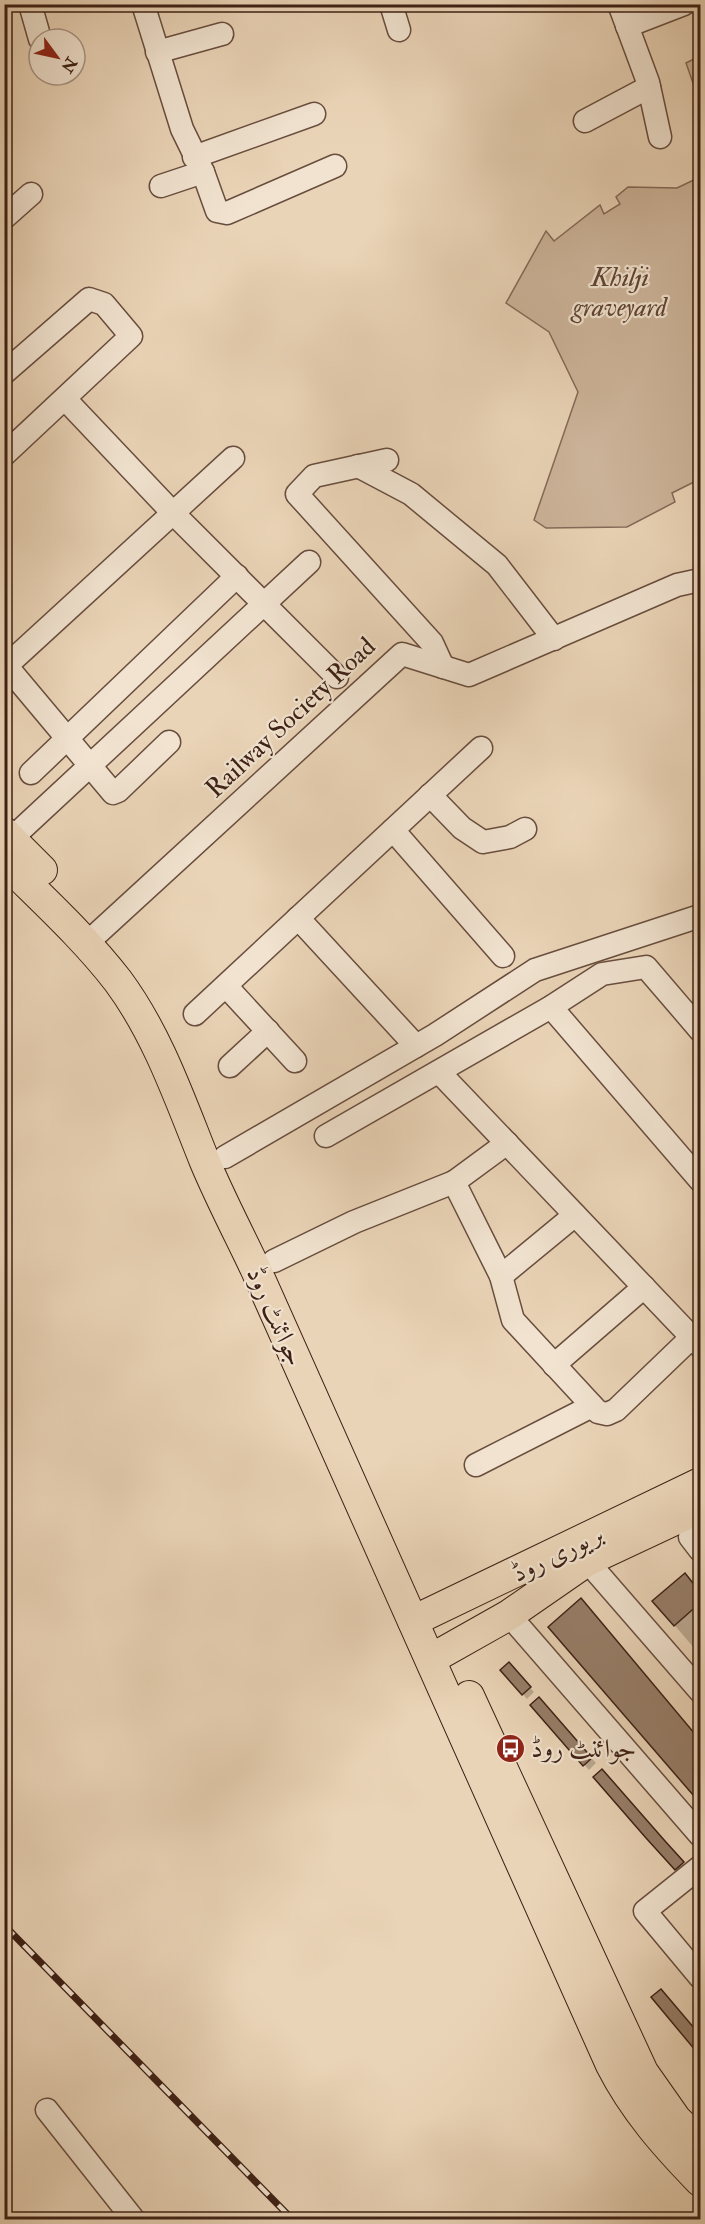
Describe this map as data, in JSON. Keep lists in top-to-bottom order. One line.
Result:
{"streets":{"main road":["جوائنٹ روڈ","بریوری روڈ"],"street":["Railway Society Road"]},"crossings":[["Railway Society Road","جوائنٹ روڈ"],["جوائنٹ روڈ","بریوری روڈ"]],"parks":["Khilji graveyard"],"places":{"bus stop":["جوائنٹ روڈ"]},"north":"bottom right"}
